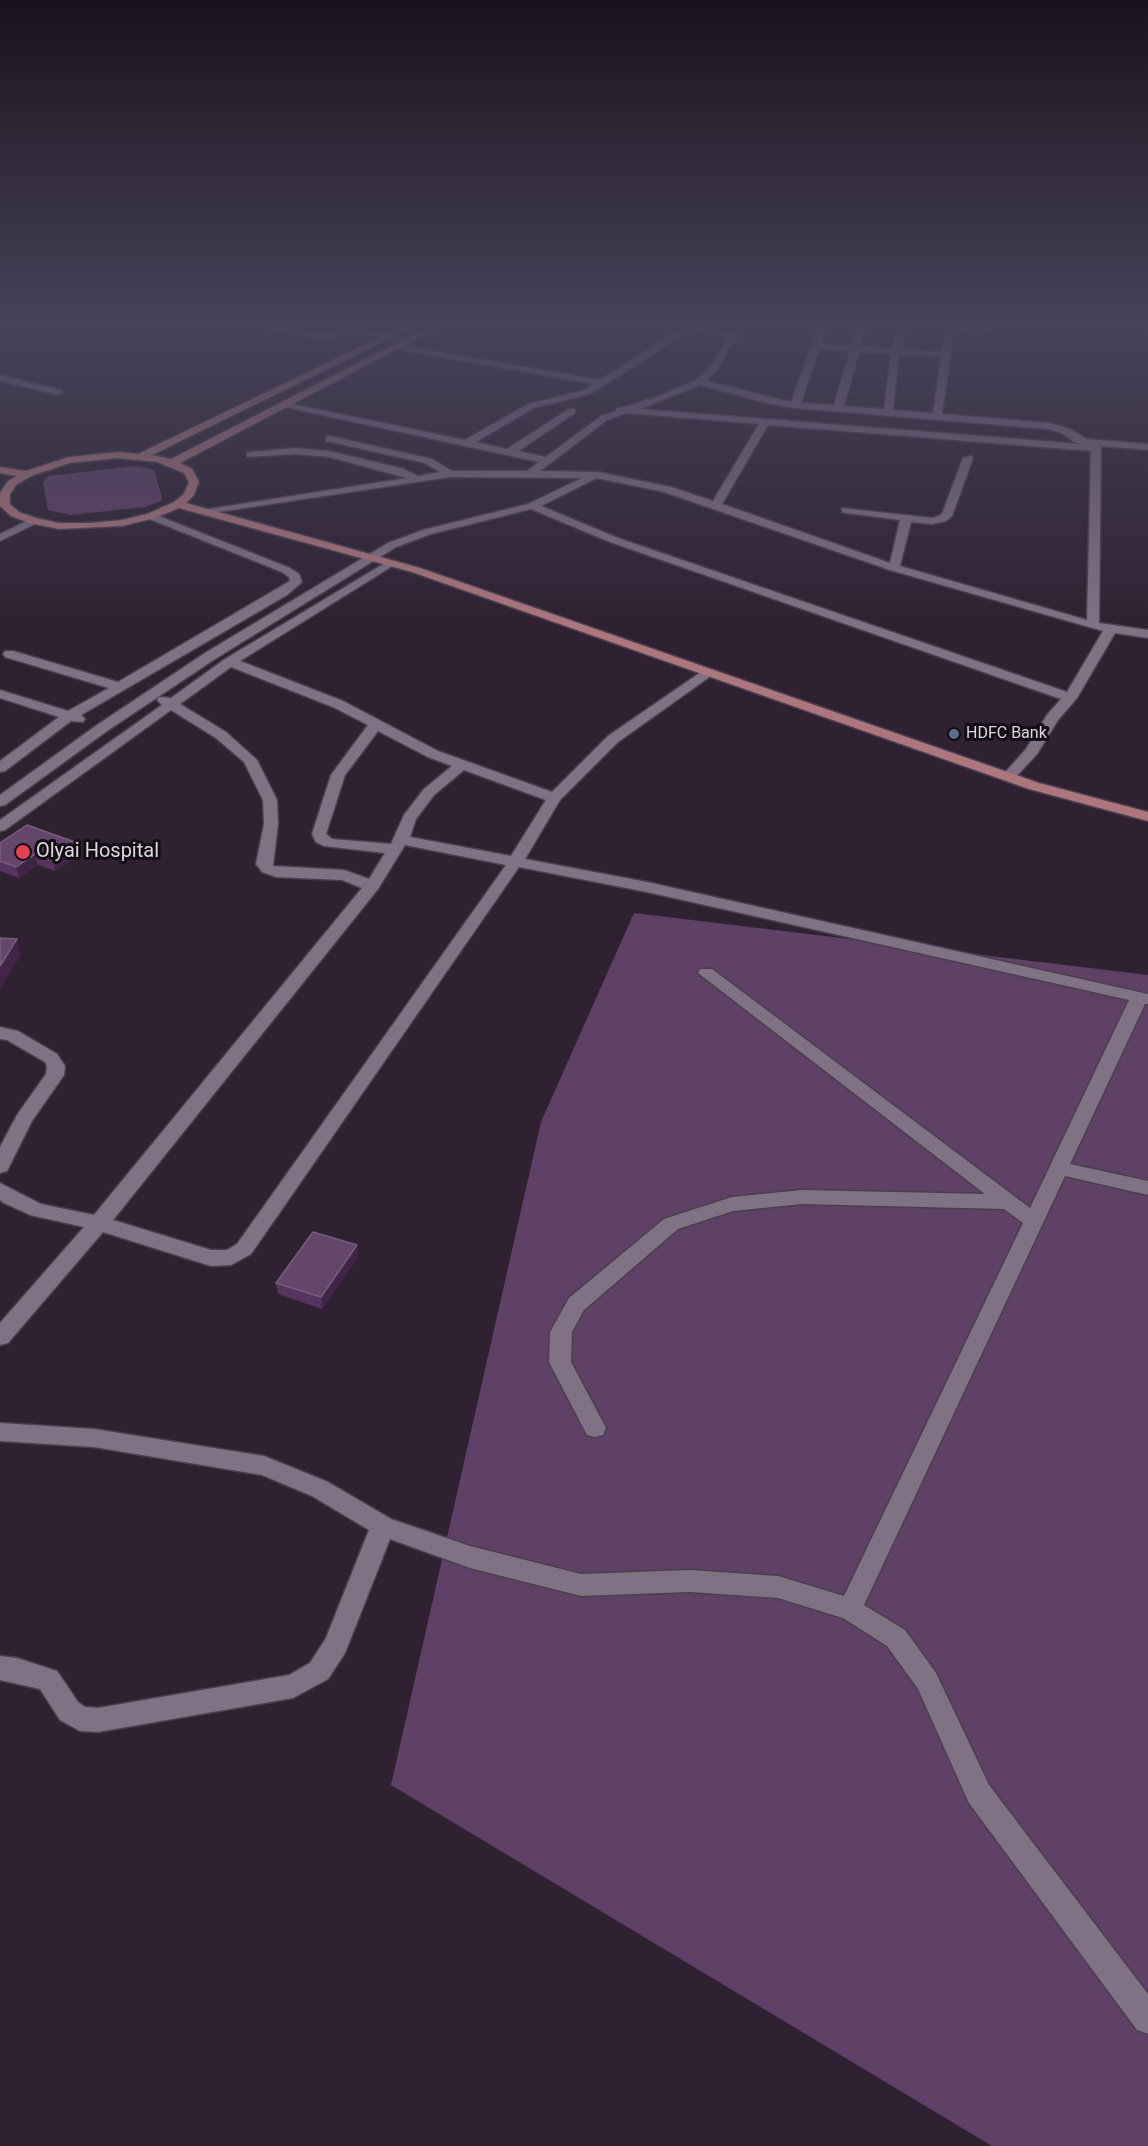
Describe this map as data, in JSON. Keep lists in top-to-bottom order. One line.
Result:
{"places":["HDFC Bank","Olyai Hospital"]}
